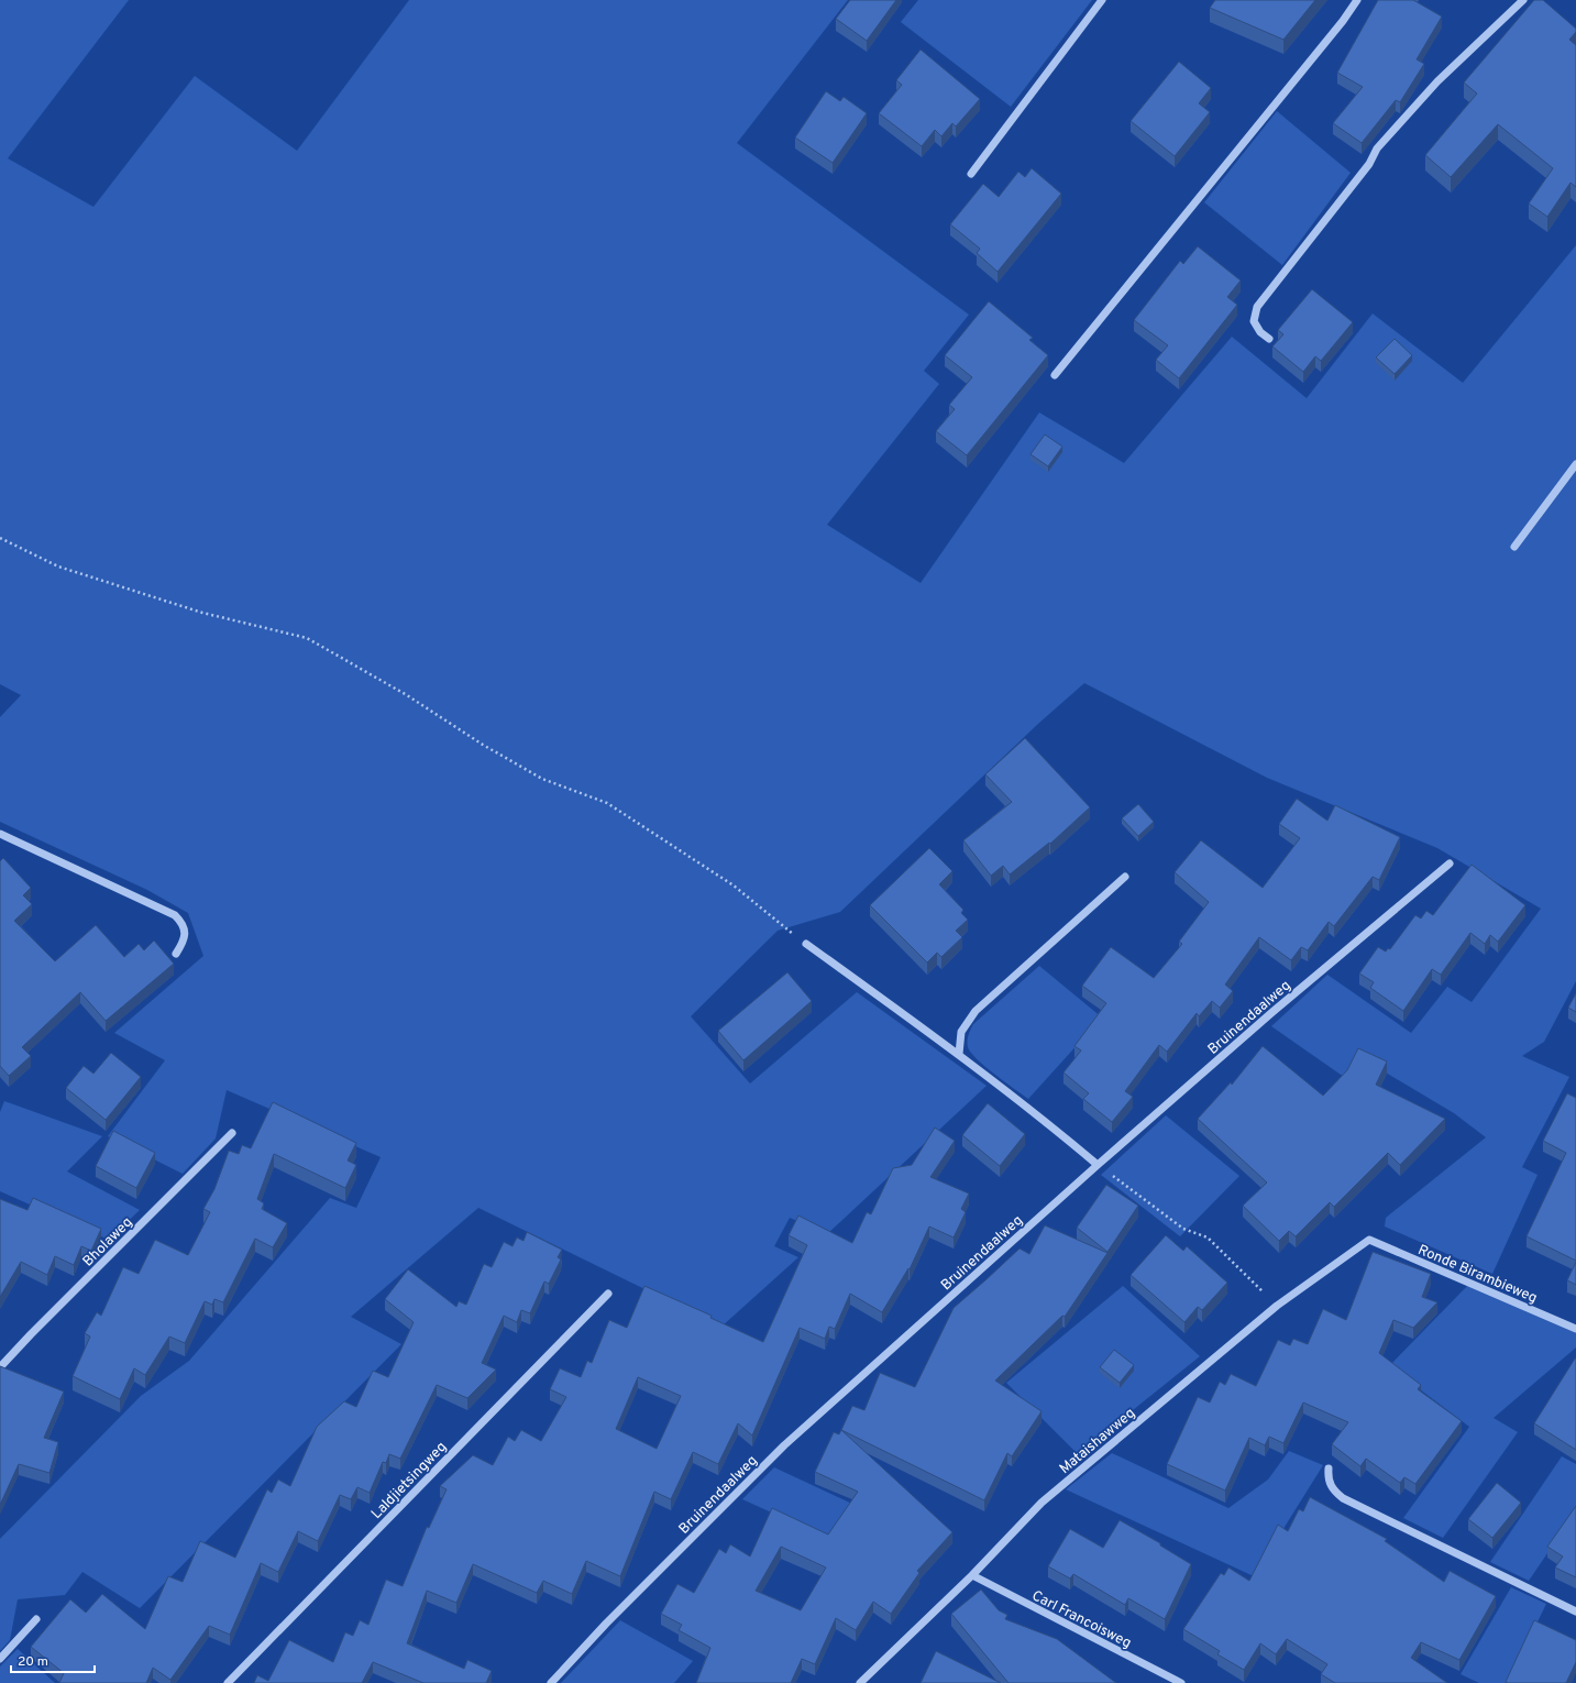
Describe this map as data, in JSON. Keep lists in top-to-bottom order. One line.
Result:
{"streets":{"street":["Bruinendaalweg","Bholaweg","Ronde Birambieweg","Mataishawweg","Laldjietsingweg","Carl Francoisweg"]},"crossings":[["Ronde Birambieweg","Mataishawweg"],["Mataishawweg","Carl Francoisweg"]],"scale_bar":"20 m"}
